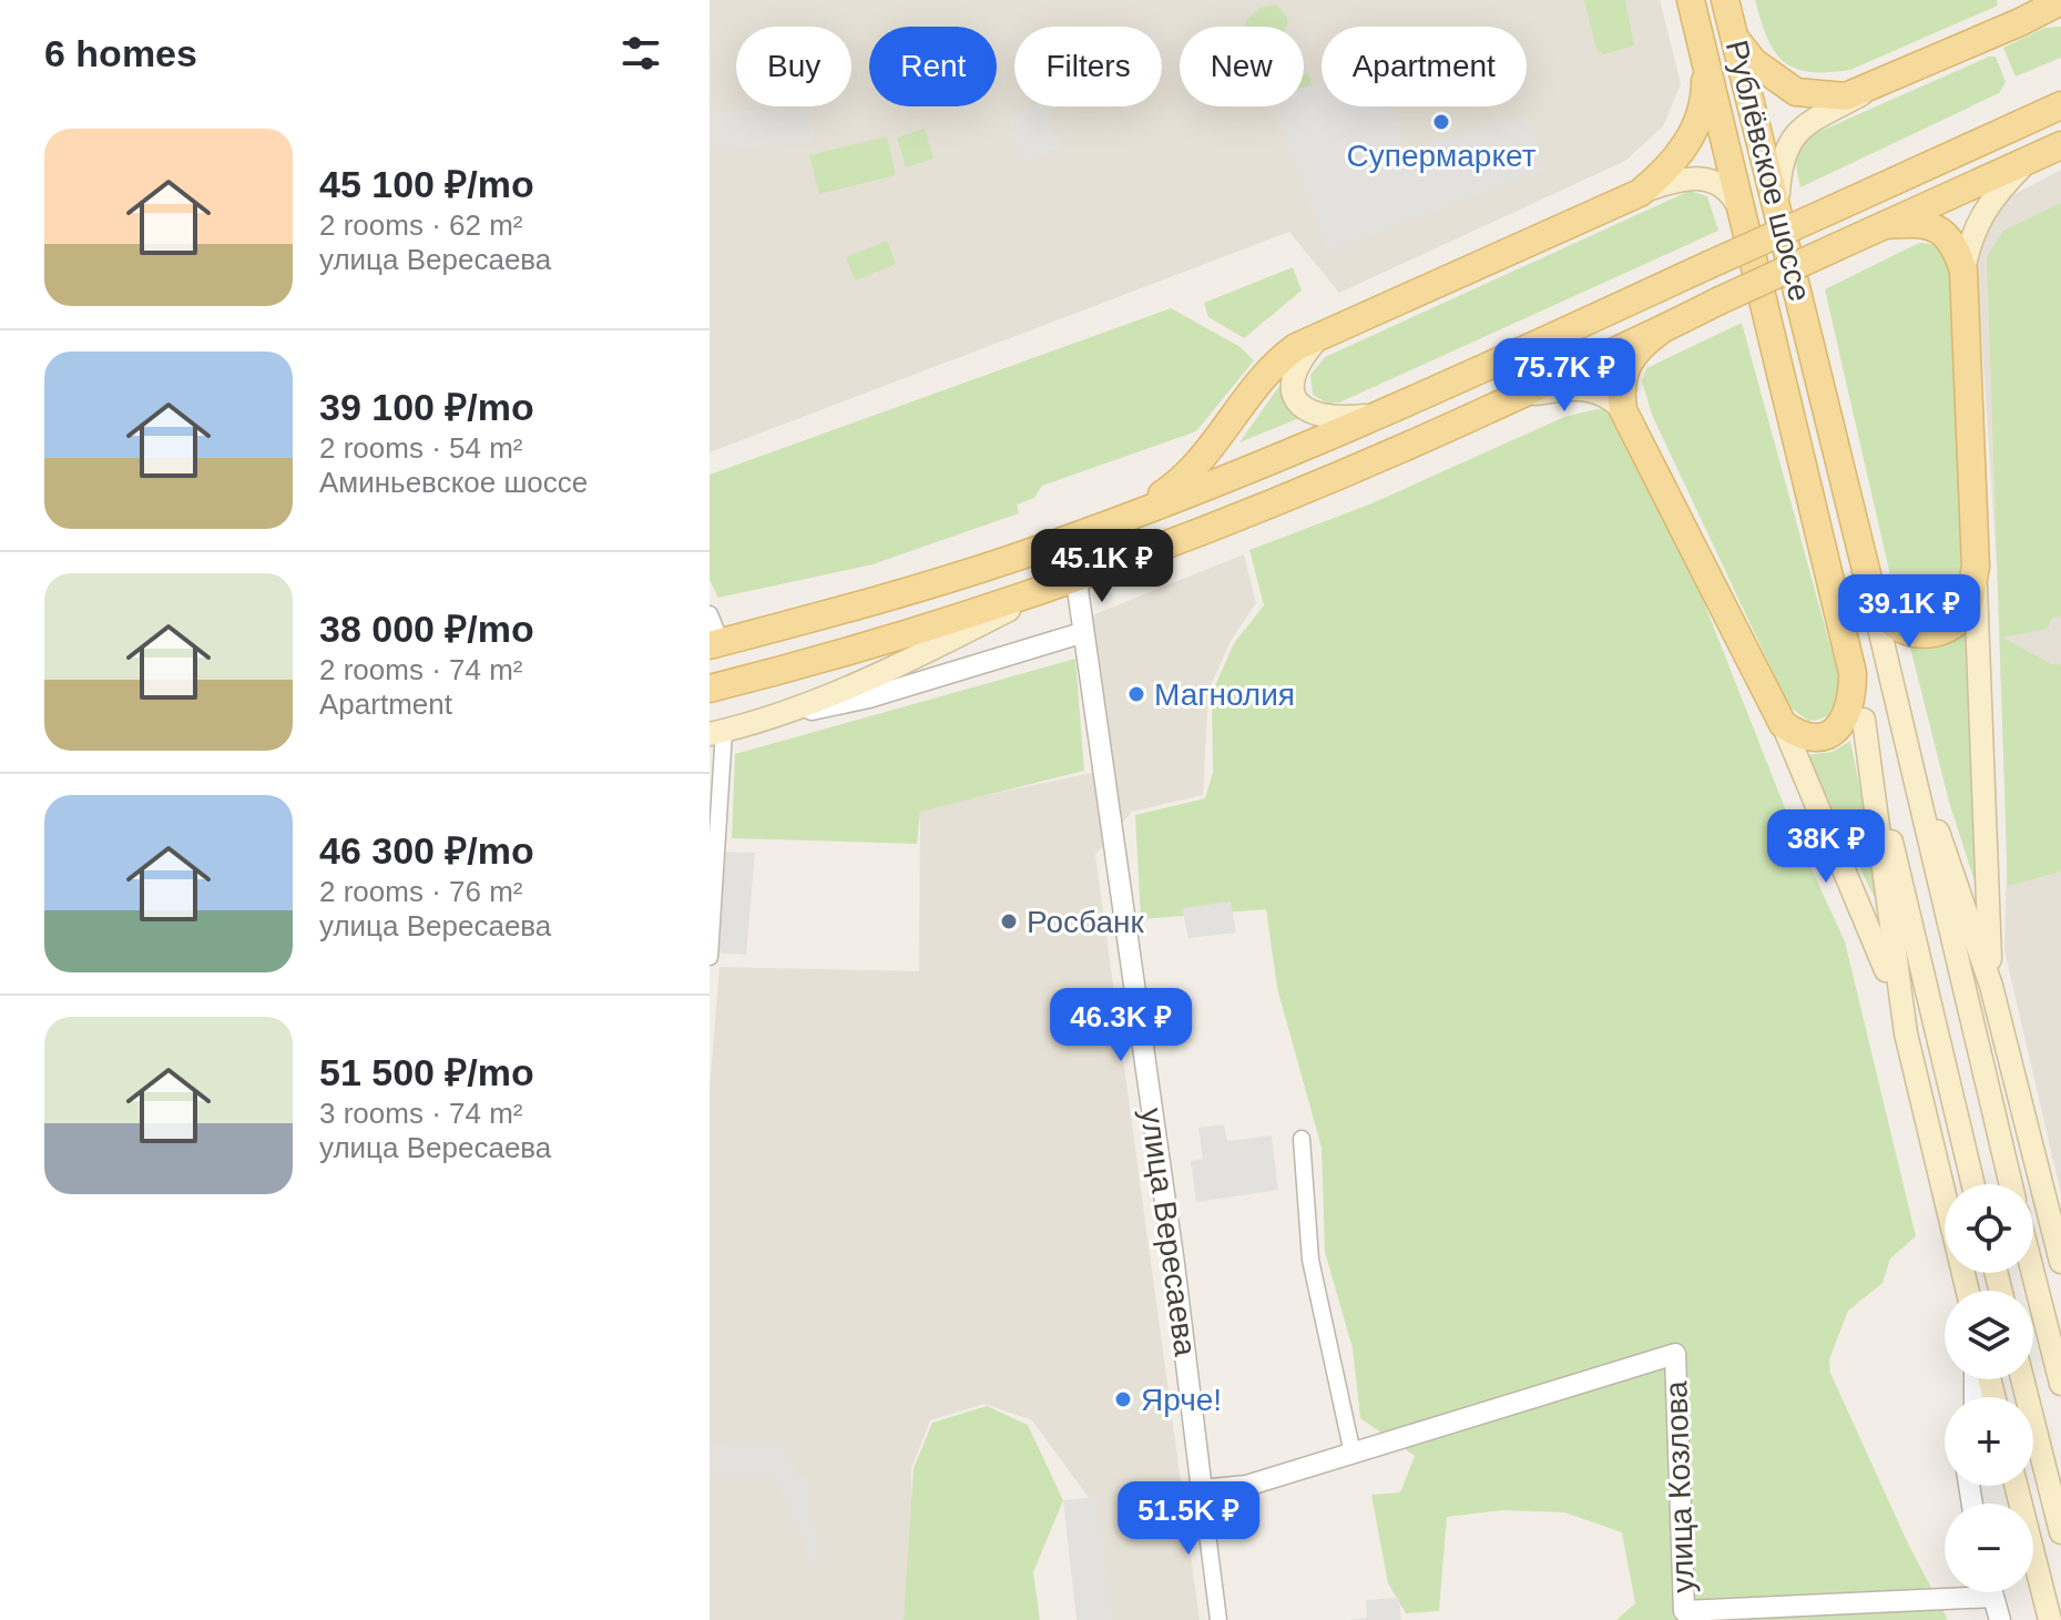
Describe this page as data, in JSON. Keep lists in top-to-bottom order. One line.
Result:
{"streets":{"main road":["Рублёвское шоссе"],"street":["улица Вересаева","улица Козлова"]},"places":["Супермаркет","Магнолия","Росбанк","Ярче!"],"page":{"heading":"6 homes","chip":["Buy","Rent","Filters","New","Apartment"],"list":[{"name":"45 100 ₽/mo","note":"2 rooms · 62 m² · улица Вересаева"},{"name":"39 100 ₽/mo","note":"2 rooms · 54 m² · Аминьевское шоссе"},{"name":"38 000 ₽/mo","note":"2 rooms · 74 m² · Apartment"},{"name":"46 300 ₽/mo","note":"2 rooms · 76 m² · улица Вересаева"},{"name":"51 500 ₽/mo","note":"3 rooms · 74 m² · улица Вересаева"}],"price":["75.7K ₽","45.1K ₽","39.1K ₽","38K ₽","46.3K ₽","51.5K ₽"],"map_buttons":["+","−"]}}
